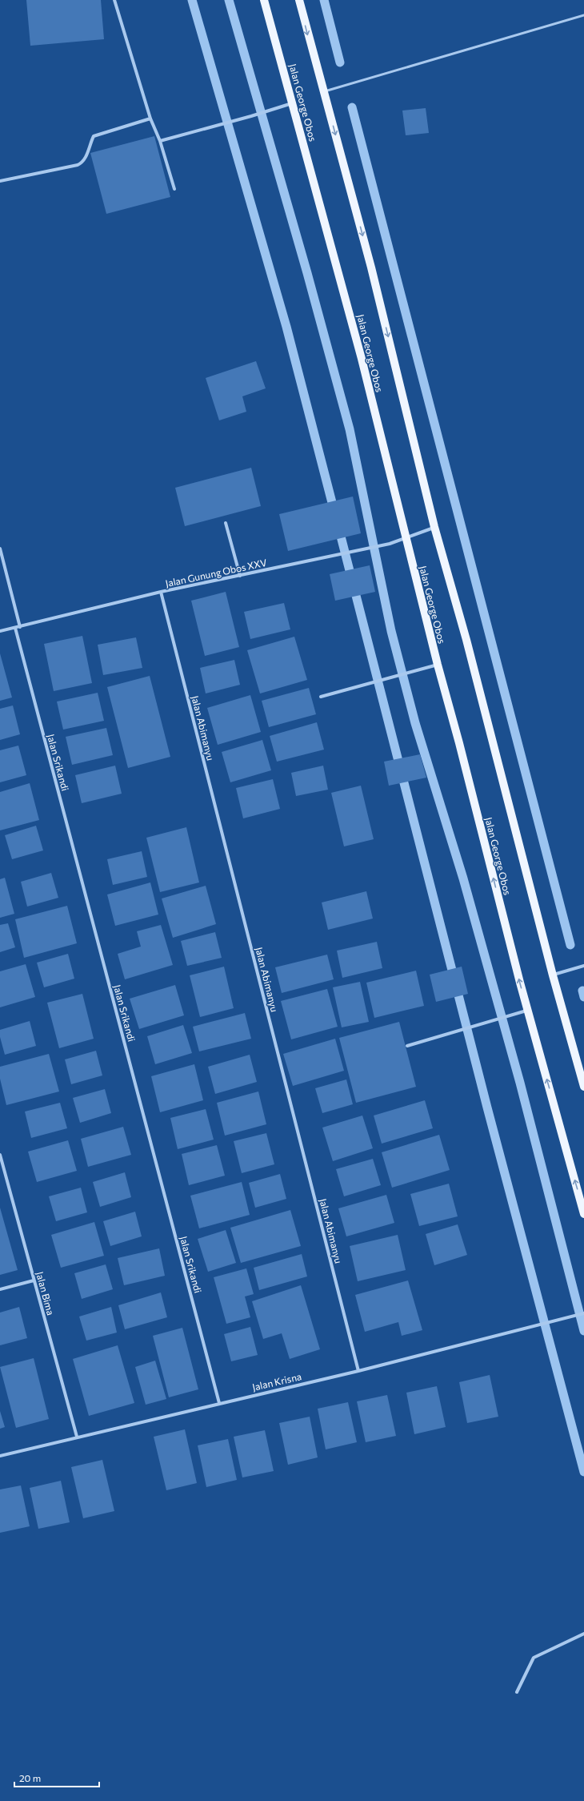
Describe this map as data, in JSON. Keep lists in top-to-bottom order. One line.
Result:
{"streets":{"main road":["Jalan George Obos"],"street":["Jalan Gunung Obos XXV","Jalan Abimanyu","Jalan Srikandi","Jalan Bima","Jalan Krisna"]},"crossings":[["Jalan George Obos","Jalan Gunung Obos XXV"],["Jalan Gunung Obos XXV","Jalan Abimanyu"],["Jalan Gunung Obos XXV","Jalan Srikandi"],["Jalan Abimanyu","Jalan Krisna"],["Jalan Srikandi","Jalan Krisna"],["Jalan Bima","Jalan Krisna"]],"scale_bar":"20 m"}
